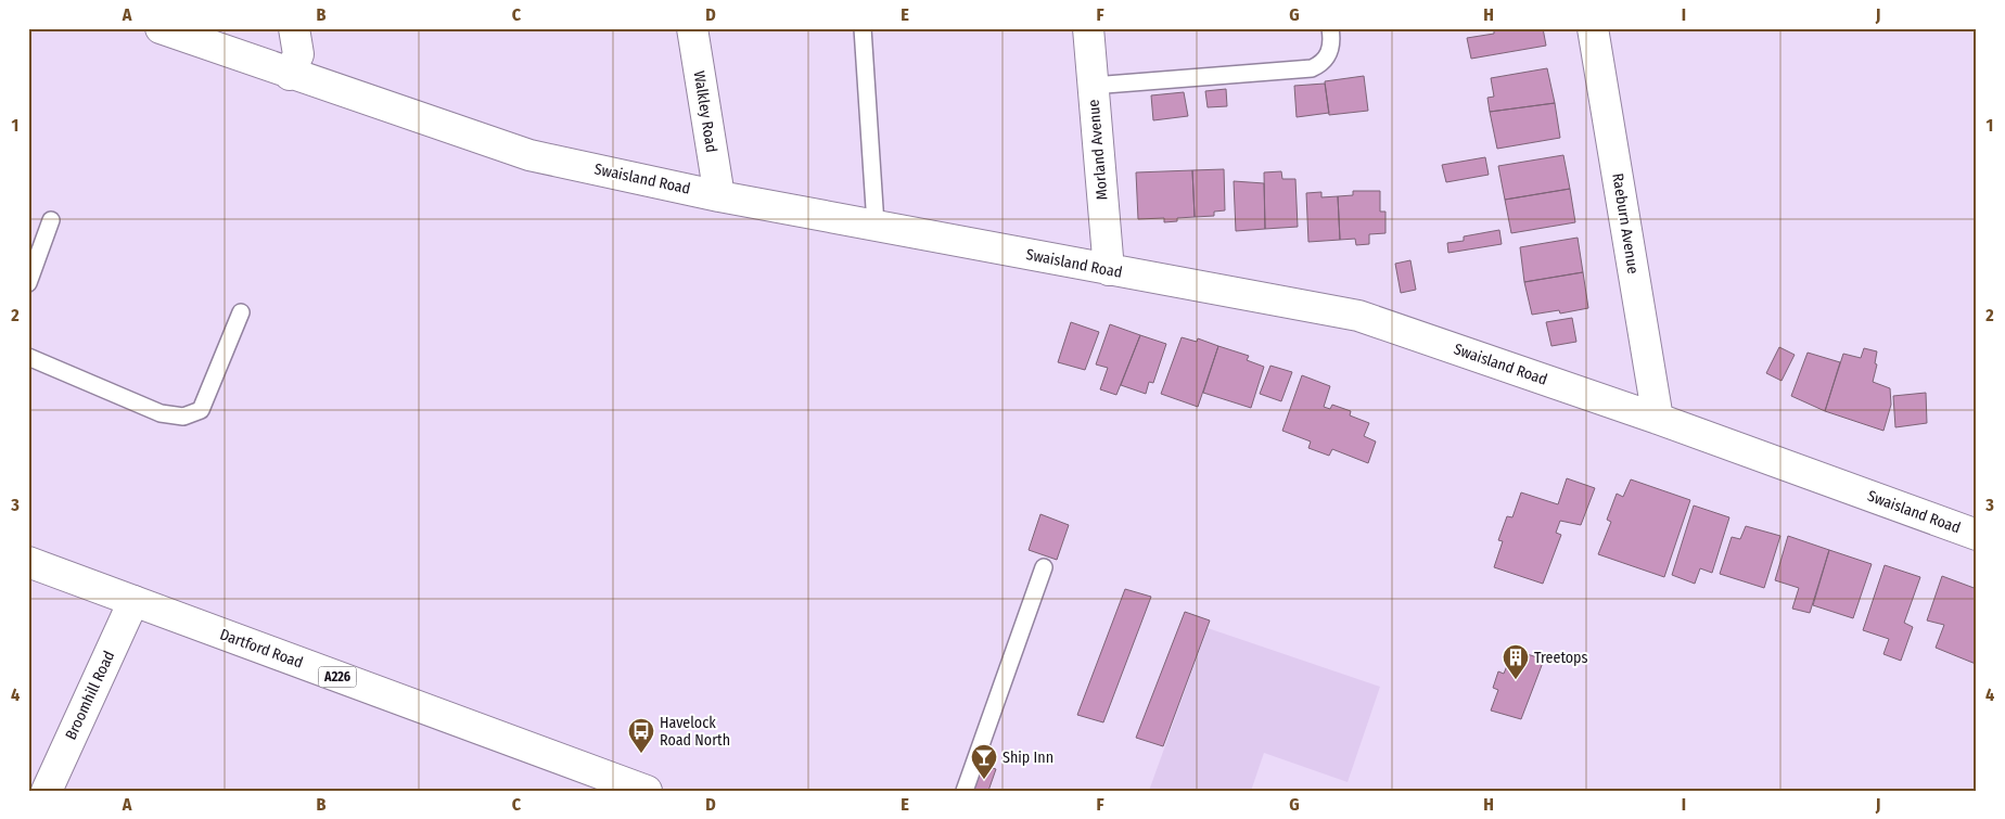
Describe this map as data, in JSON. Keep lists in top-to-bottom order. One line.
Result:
{"streets":{"street":["Walkley Road","Morland Avenue","Swaisland Road","Raeburn Avenue","Dartford Road","A226","Broomhill Road"]},"crossings":[["Walkley Road","Swaisland Road"],["Morland Avenue","Swaisland Road"],["Swaisland Road","Raeburn Avenue"],["Dartford Road","Broomhill Road"]],"places":{"building":["Treetops"],"bus stop":["Havelock Road North"],"bar":["Ship Inn"]},"grid":{"columns":["A","B","C","D","E","F","G","H","I","J"],"rows":["1","2","3","4"]}}
